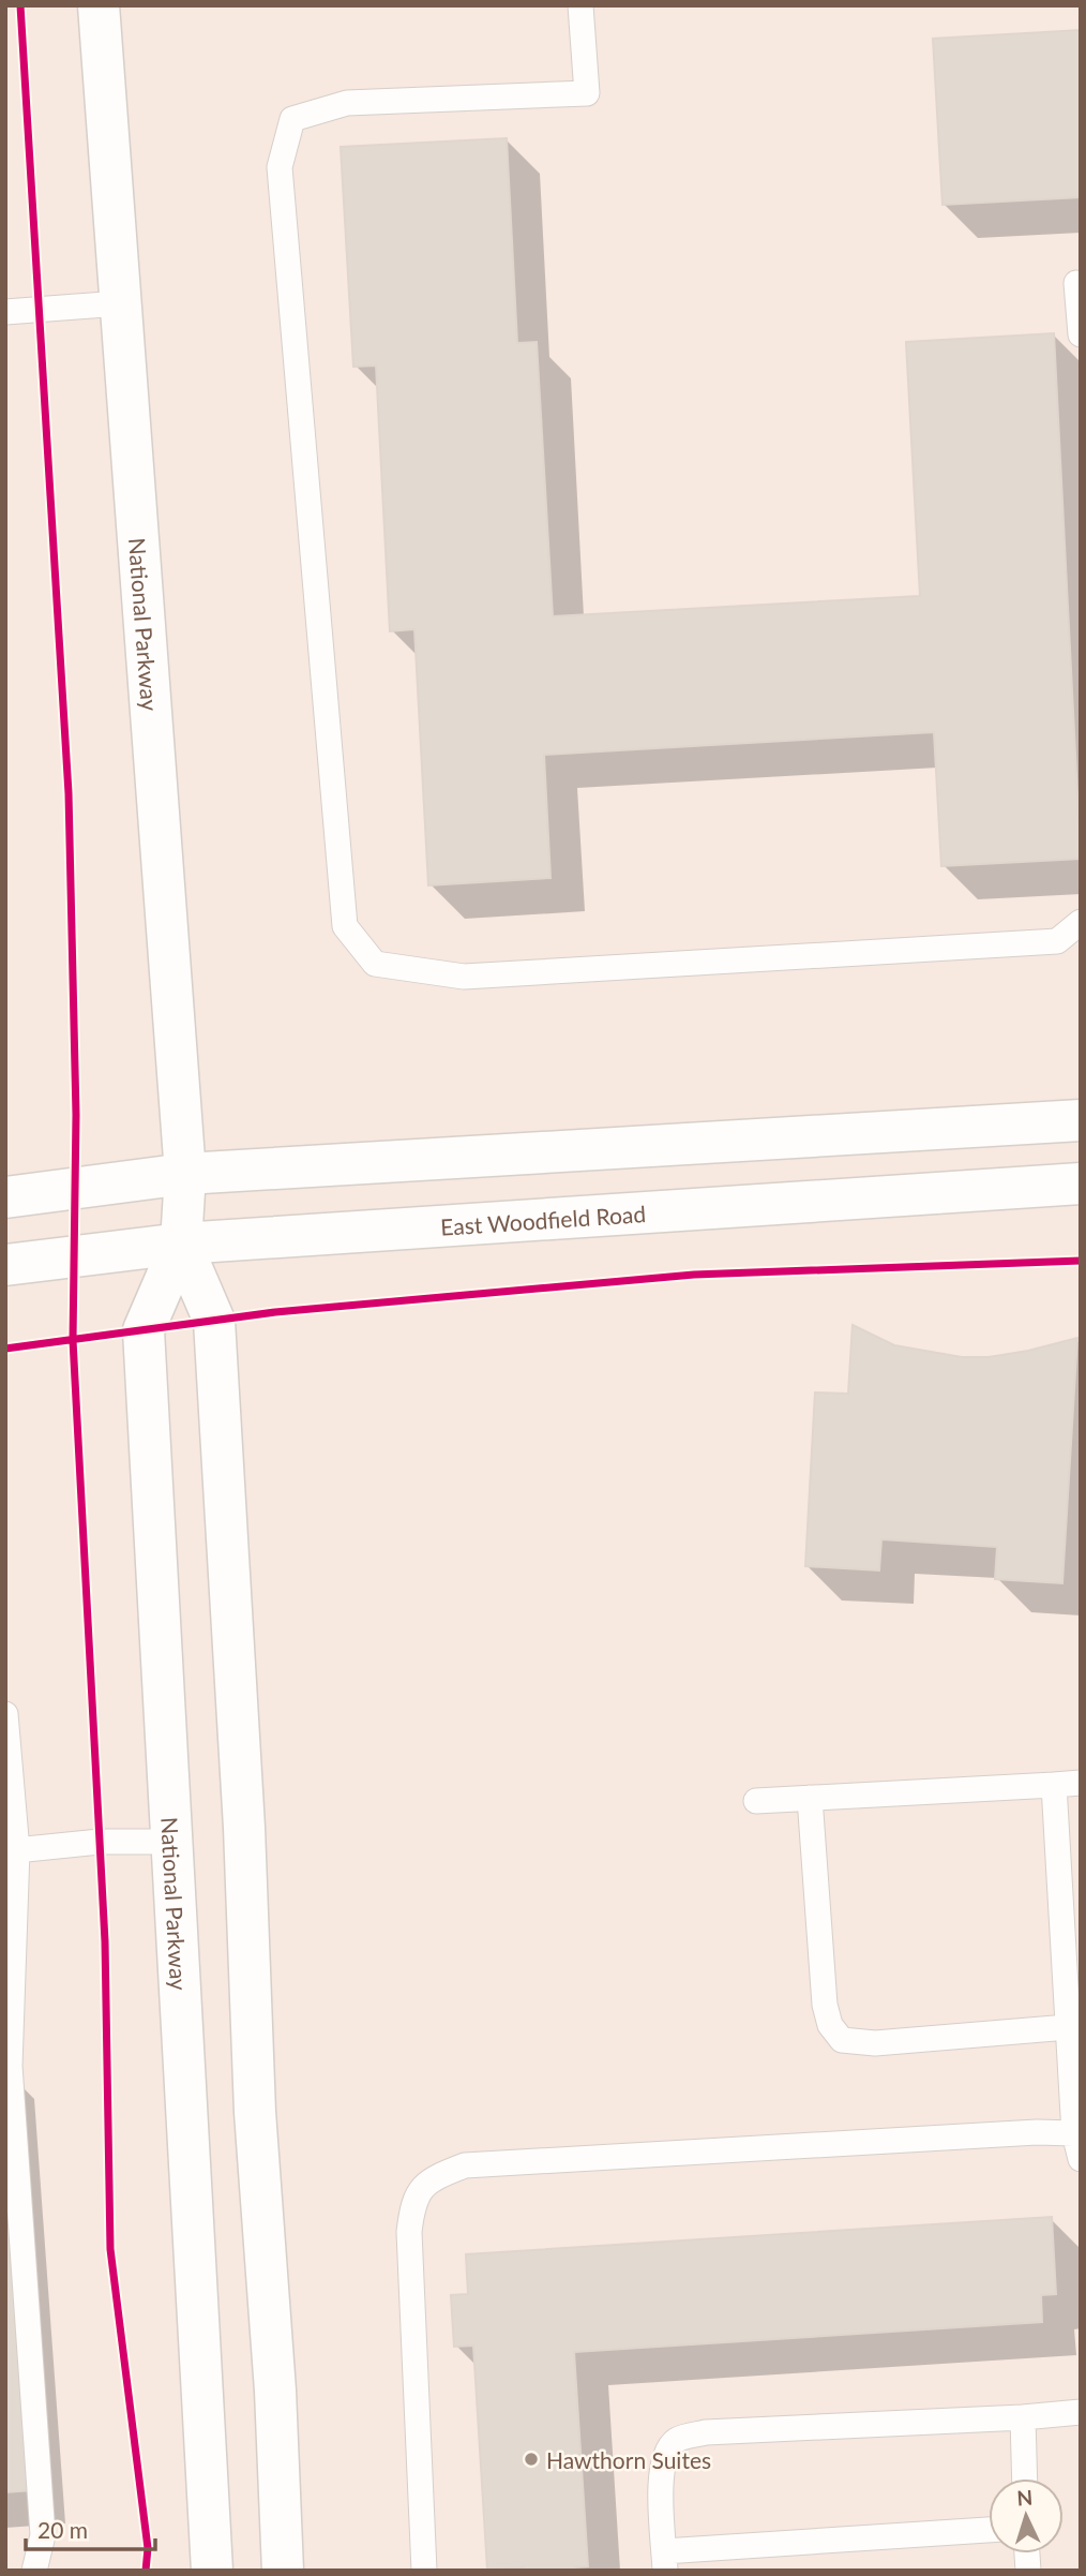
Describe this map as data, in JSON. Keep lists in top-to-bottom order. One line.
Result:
{"streets":{"street":["National Parkway","East Woodfield Road"]},"crossings":[["National Parkway","East Woodfield Road"]],"places":["Hawthorn Suites"],"scale_bar":"20 m","north":"top"}
